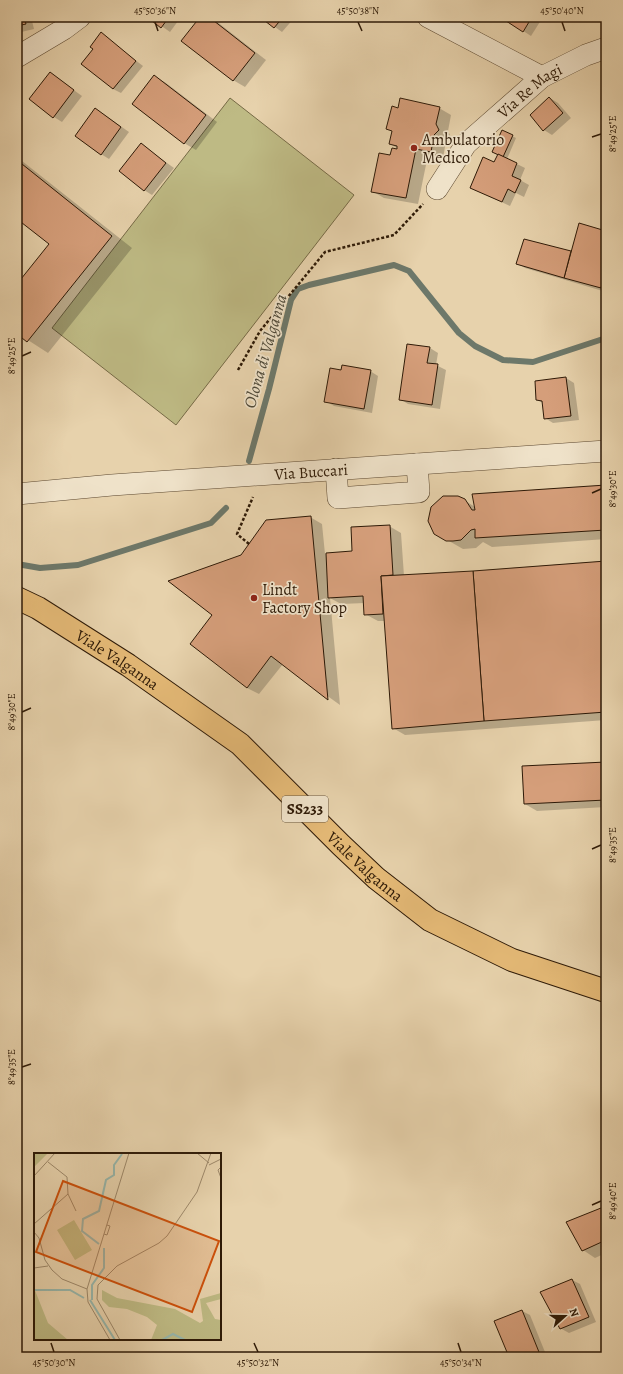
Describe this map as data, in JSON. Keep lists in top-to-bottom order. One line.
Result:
{"streets":{"main road":["Viale Valganna","SS233"],"street":["Via Re Magi","Via Buccari"]},"water":["Olona di Valganna"],"places":["Ambulatorio Medico","Lindt Factory Shop"],"north":"right","coordinates":["45°50'36\"N","45°50'38\"N","45°50'40\"N","8°49'25\"E","8°49'30\"E","8°49'35\"E","8°49'40\"E","45°50'30\"N","45°50'32\"N","45°50'34\"N"]}
